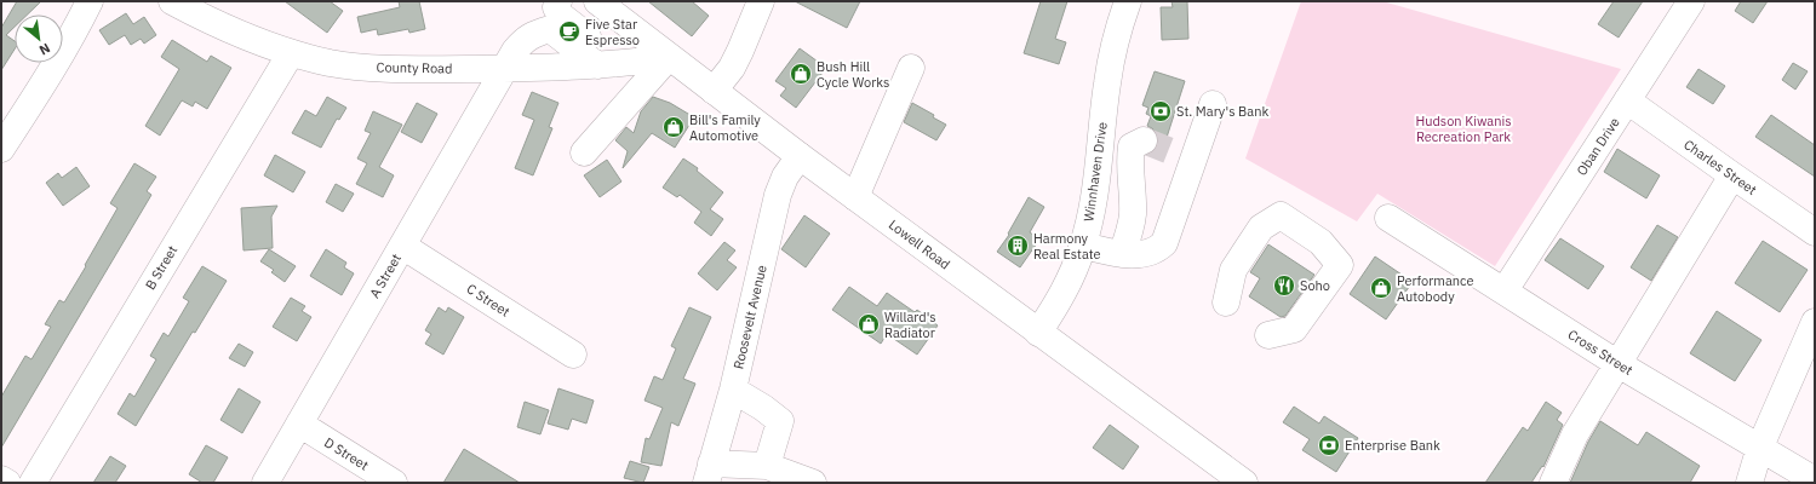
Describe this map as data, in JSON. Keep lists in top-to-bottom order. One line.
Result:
{"streets":{"street":["County Road","Oban Drive","Charles Street","Winnhaven Drive","Lowell Road","B Street","A Street","C Street","Roosevelt Avenue","Cross Street","D Street"]},"crossings":[["County Road","Lowell Road"],["County Road","B Street"],["County Road","A Street"],["Oban Drive","Charles Street"],["Oban Drive","Cross Street"],["Winnhaven Drive","Lowell Road"],["Lowell Road","Roosevelt Avenue"],["A Street","C Street"],["A Street","D Street"]],"parks":["Hudson Kiwanis Recreation Park"],"places":{"cafe":["Five Star Espresso"],"shop":["Bush Hill Cycle Works","Bill's Family Automotive","Performance Autobody","Willard's Radiator"],"bank":["St. Mary's Bank","Enterprise Bank"],"building":["Harmony Real Estate"],"restaurant":["Soho"]},"north":"bottom right"}
